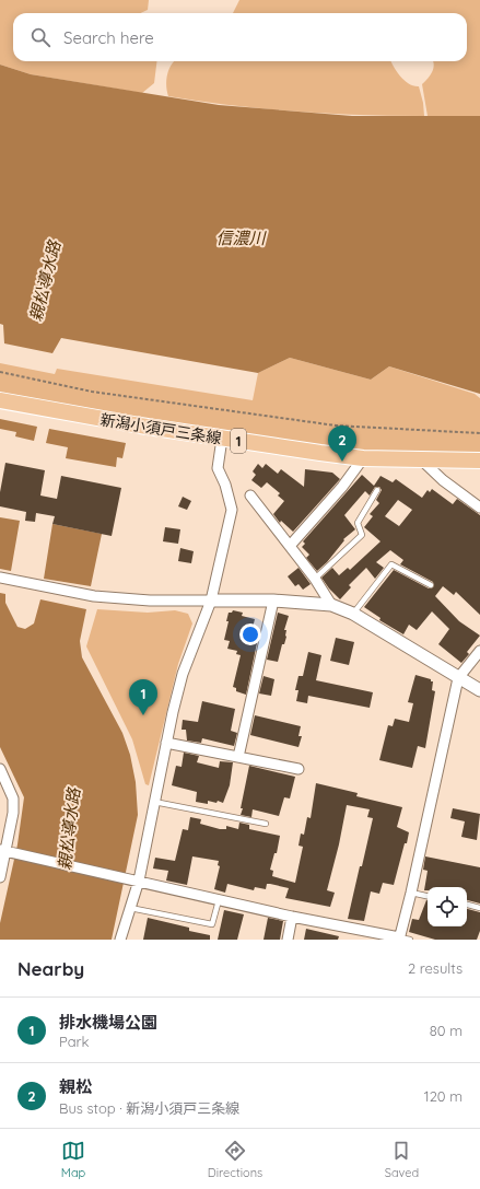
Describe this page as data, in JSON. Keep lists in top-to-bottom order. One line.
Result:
{"streets":{"main road":["新潟小須戸三条線","1"]},"water":["信濃川","親松導水路"],"page":{"search":"Search here","pins":["2","1"],"heading":["Nearby","2 results"],"list":[{"mark":"1","name":"排水機場公園","note":"Park","value":"80 m"},{"mark":"2","name":"親松","note":"Bus stop · 新潟小須戸三条線","value":"120 m"}],"nav":["Map","Directions","Saved"]}}
